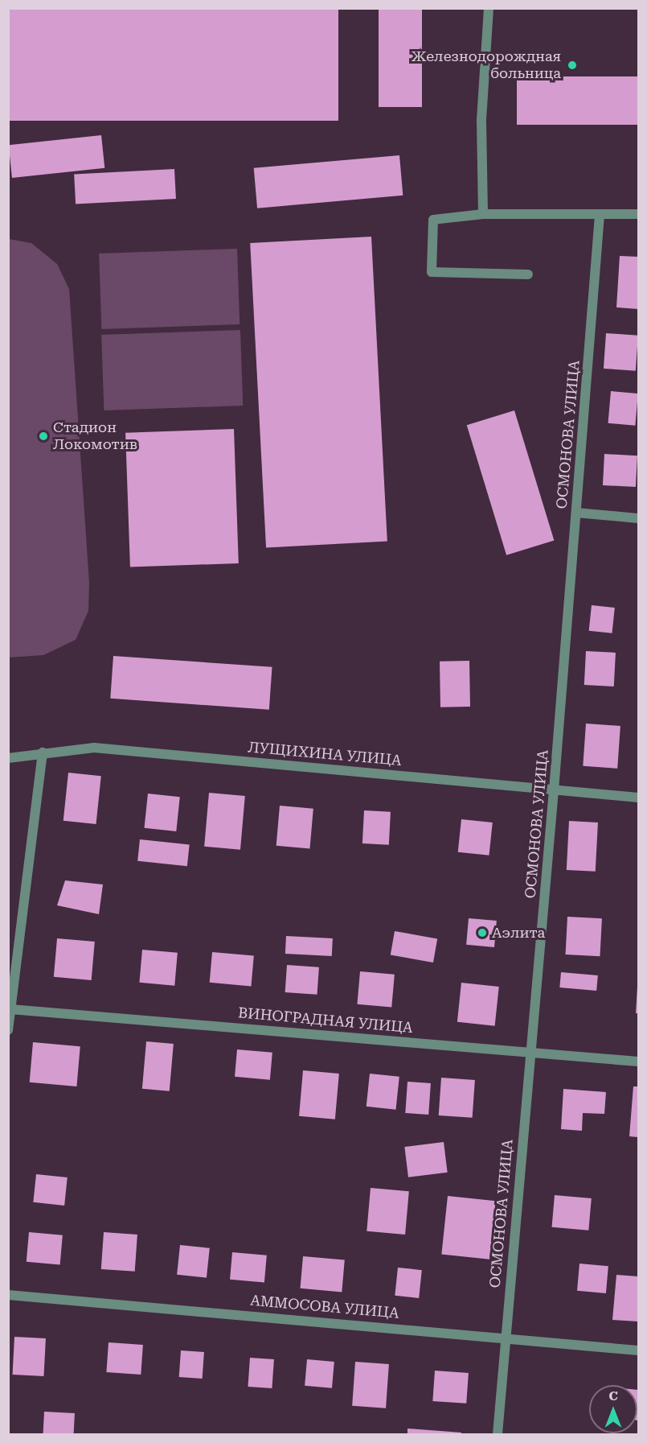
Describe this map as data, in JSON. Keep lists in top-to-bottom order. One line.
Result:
{"streets":{"street":["ОСМОНОВА УЛИЦА","ЛУЩИХИНА УЛИЦА","ВИНОГРАДНАЯ УЛИЦА","АММОСОВА УЛИЦА"]},"crossings":[["ОСМОНОВА УЛИЦА","ЛУЩИХИНА УЛИЦА"],["ОСМОНОВА УЛИЦА","ВИНОГРАДНАЯ УЛИЦА"],["ОСМОНОВА УЛИЦА","АММОСОВА УЛИЦА"]],"places":["Железнодорождная больница","Стадион Локомотив","Аэлита"],"north":"top"}
